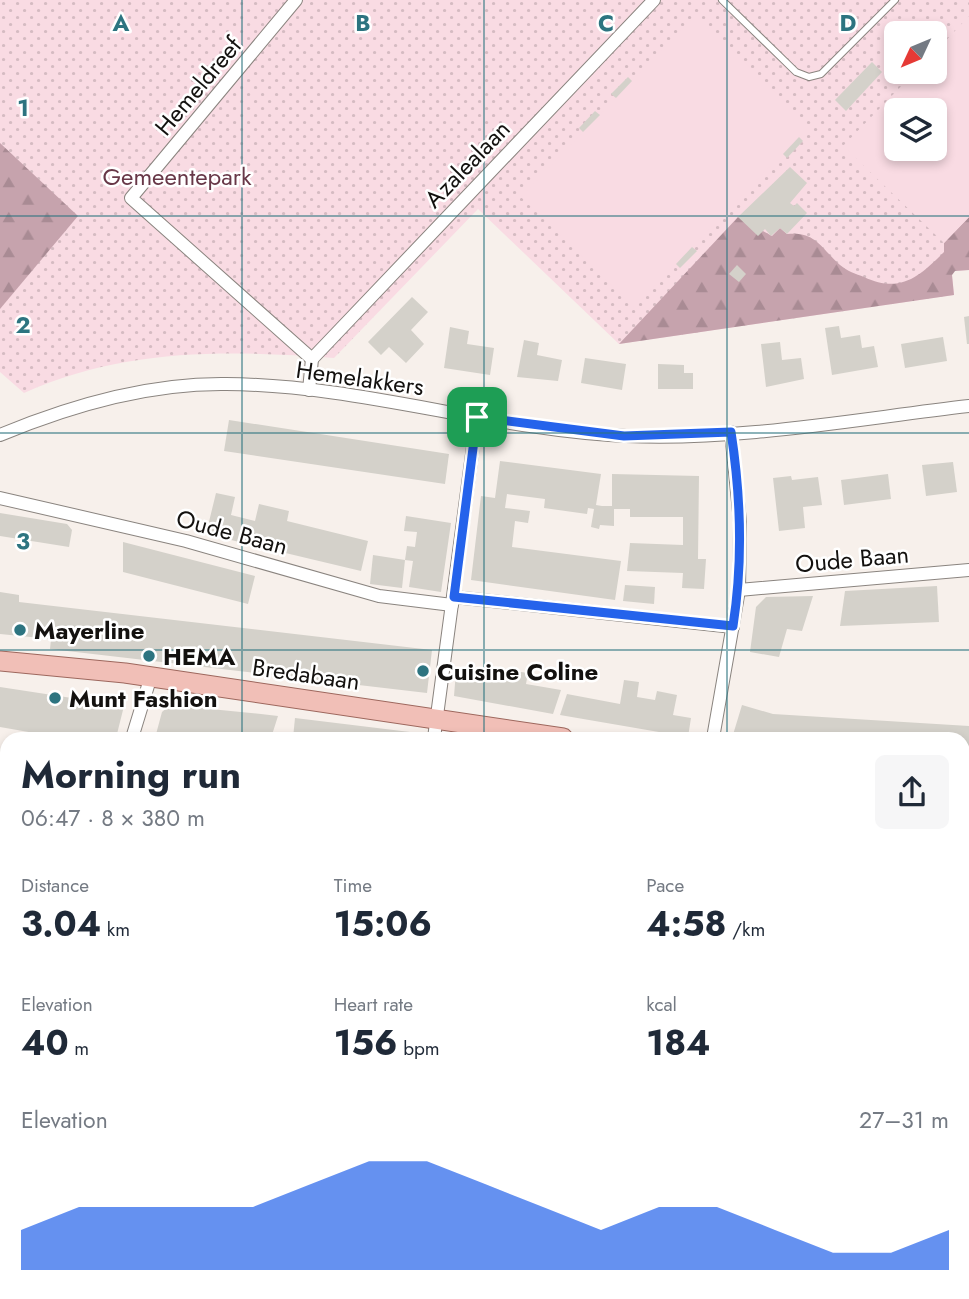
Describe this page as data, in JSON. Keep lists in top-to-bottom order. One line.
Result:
{"streets":{"main road":["Bredabaan"],"street":["Hemeldreef","Azalealaan","Hemelakkers","Oude Baan"]},"crossings":[["Hemeldreef","Azalealaan"]],"parks":["Gemeentepark"],"places":["Mayerline","HEMA","Cuisine Coline","Munt Fashion"],"north":"bottom left","page":{"heading":["Morning run","06:47 · 8 × 380 m"],"stats":[["Distance","3.04 km"],["Time","15:06"],["Pace","4:58 /km"],["Elevation","40 m"],["Heart rate","156 bpm"],["kcal","184"]],"chart":["Elevation","27–31 m"]},"grid":{"columns":["A","B","C","D"],"rows":["1","2","3"]}}
